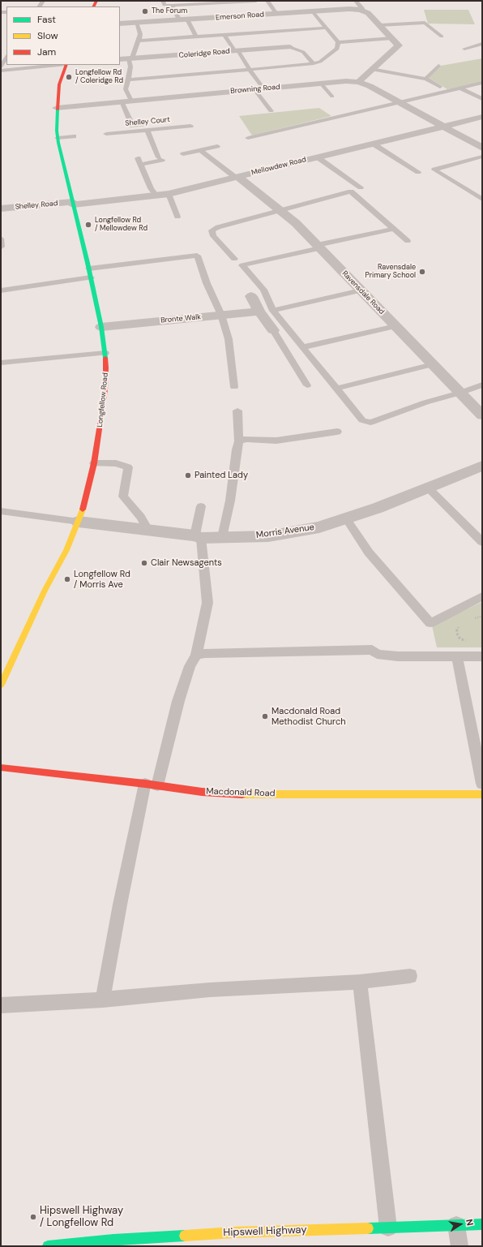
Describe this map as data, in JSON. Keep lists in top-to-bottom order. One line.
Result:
{"streets":{"street":["Emerson Road","Coleridge Road","Browning Road","Mellowdew Road","Shelley Road","Ravensdale Road","Bronte Walk","Longfellow Road","Morris Avenue","Macdonald Road","Hipswell Highway"],"lane":["Shelley Court"]},"crossings":[["Browning Road","Mellowdew Road"],["Browning Road","Longfellow Road"],["Mellowdew Road","Shelley Road"],["Mellowdew Road","Ravensdale Road"],["Mellowdew Road","Longfellow Road"],["Shelley Road","Longfellow Road"],["Bronte Walk","Longfellow Road"],["Longfellow Road","Morris Avenue"]],"places":["The Forum","Longfellow Rd / Coleridge Rd","Longfellow Rd / Mellowdew Rd","Ravensdale Primary School","Painted Lady","Clair Newsagents","Longfellow Rd / Morris Ave","Macdonald Road Methodist Church","Hipswell Highway / Longfellow Rd"],"legend":["Fast","Slow","Jam"],"north":"right"}
